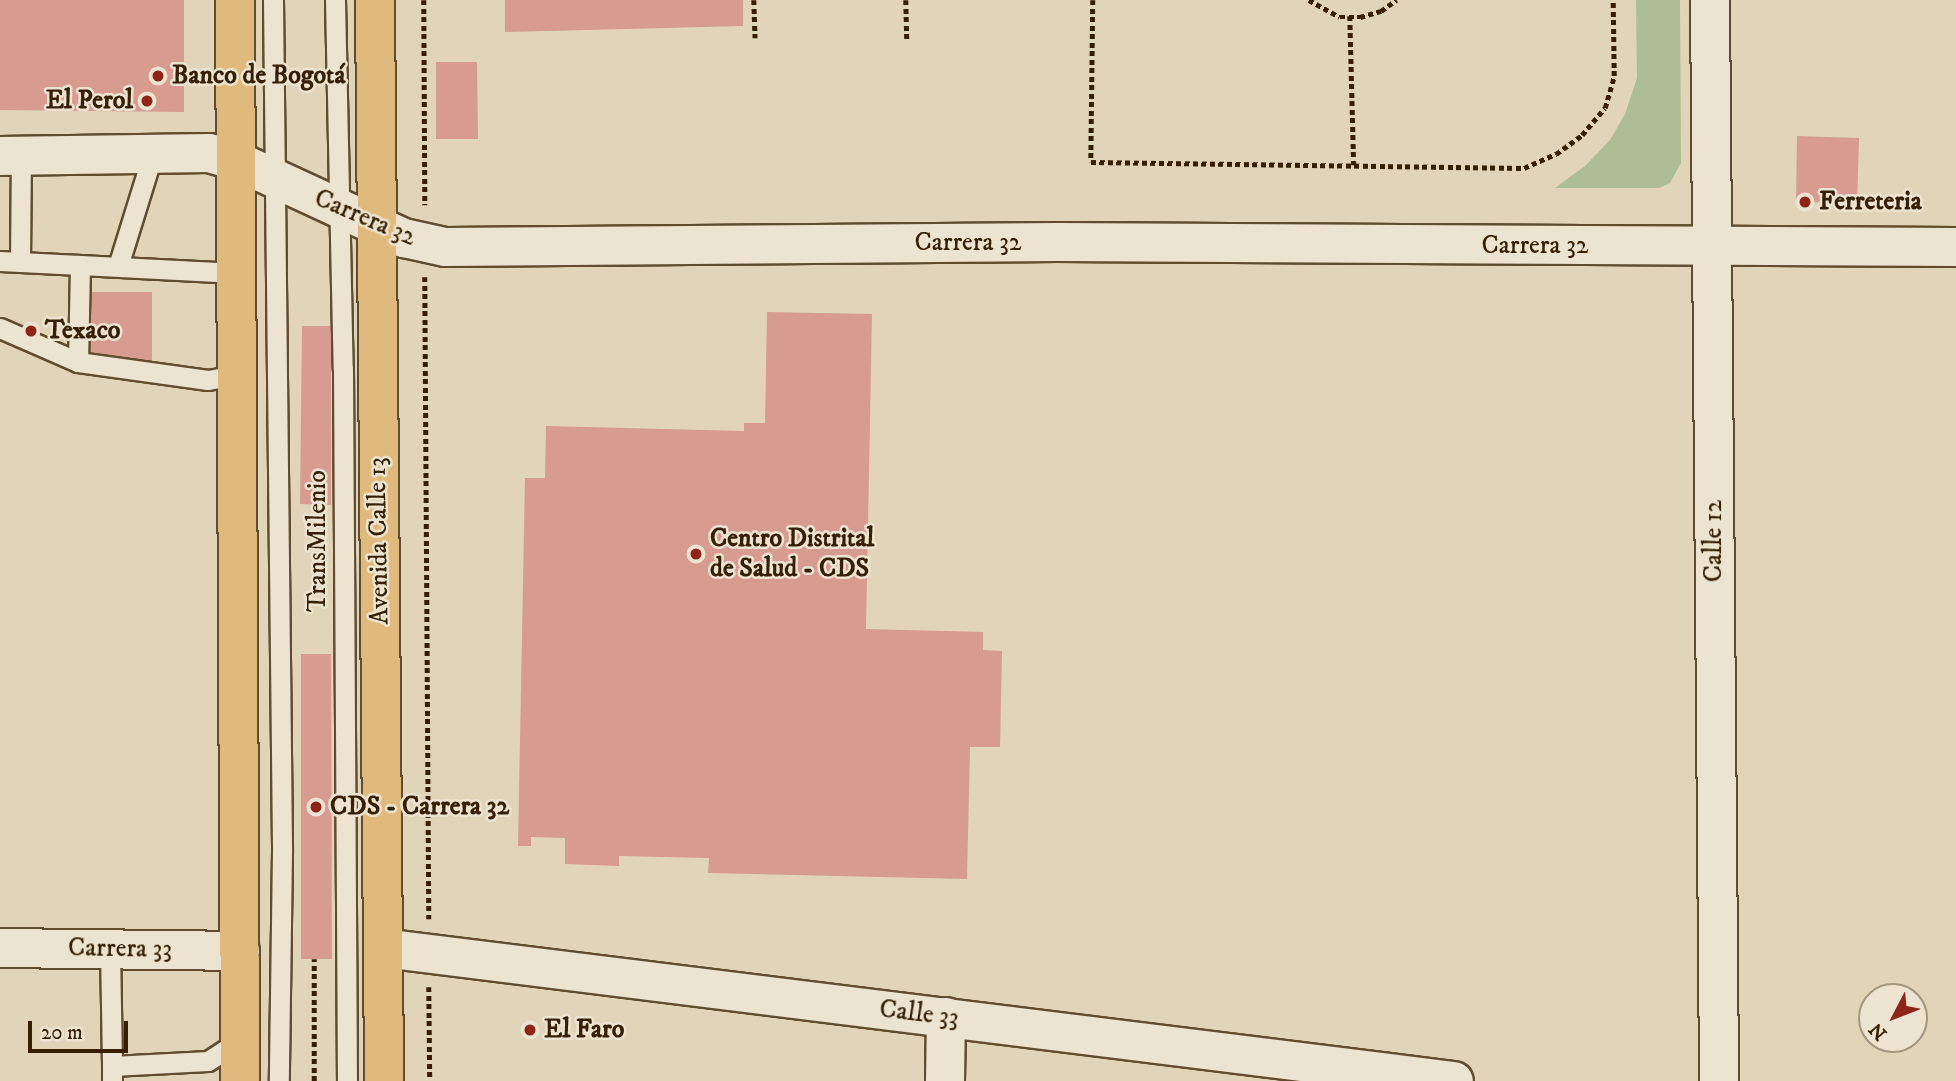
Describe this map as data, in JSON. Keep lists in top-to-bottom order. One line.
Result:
{"streets":{"main road":["Avenida Calle 13"],"street":["Carrera 32","Calle 12","Carrera 33","Calle 33"],"lane":["TransMilenio"]},"crossings":[["Carrera 32","TransMilenio"],["Carrera 32","Avenida Calle 13"],["Carrera 32","Calle 12"],["Avenida Calle 13","Calle 33"]],"places":["Banco de Bogotá","El Perol","Ferreteria","Texaco","Centro Distrital de Salud - CDS","CDS - Carrera 32","El Faro"],"scale_bar":"20 m","north":"bottom left"}
